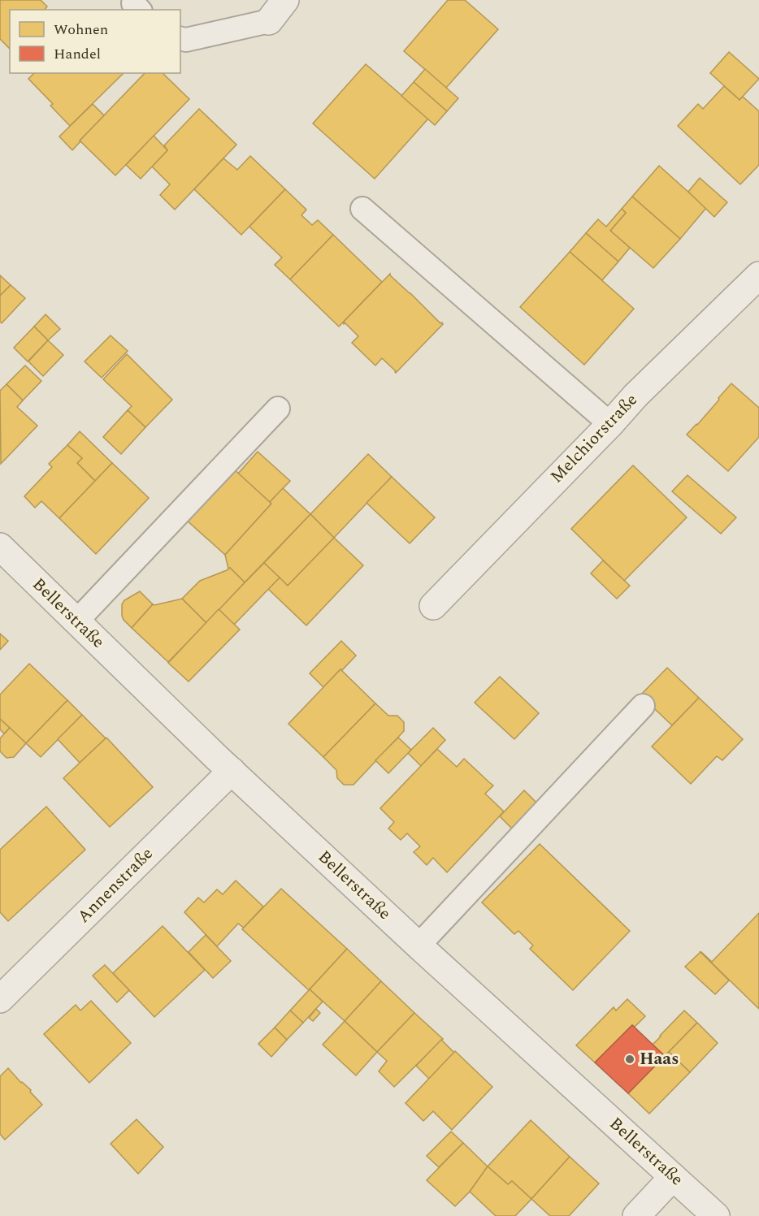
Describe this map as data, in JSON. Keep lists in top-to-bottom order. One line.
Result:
{"streets":{"street":["Melchiorstraße","Bellerstraße","Annenstraße"]},"crossings":[["Bellerstraße","Annenstraße"]],"places":["Haas"],"legend":["Wohnen","Handel"]}
